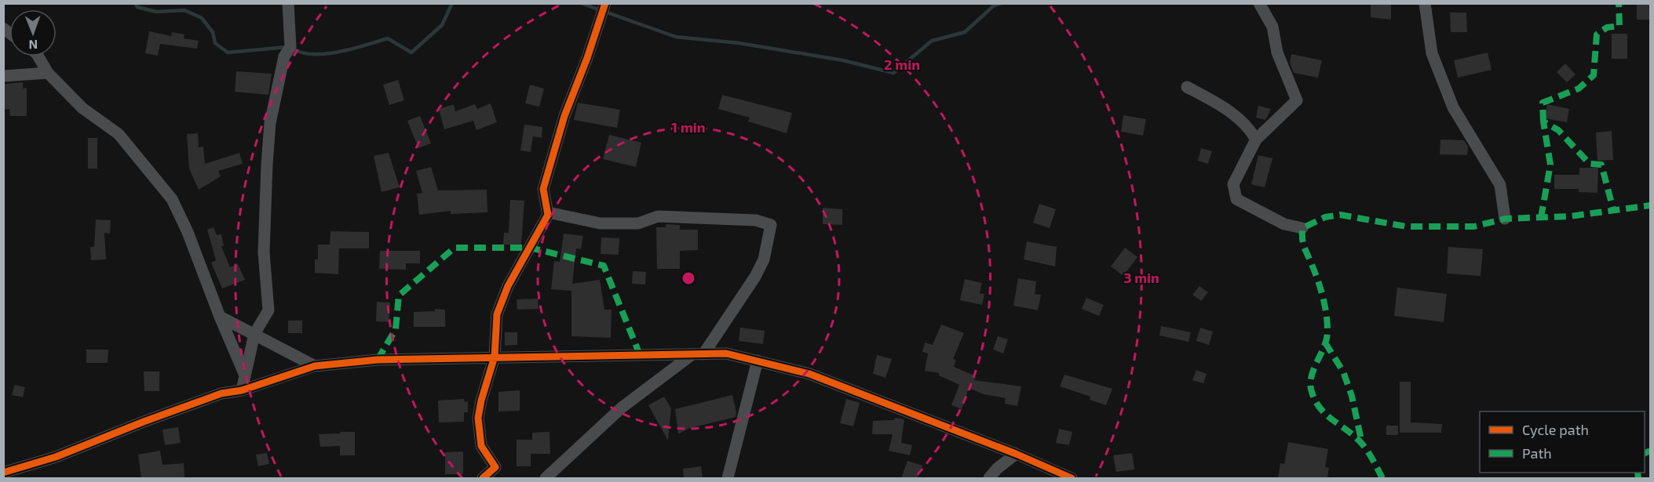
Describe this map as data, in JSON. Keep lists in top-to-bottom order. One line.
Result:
{"legend":["Cycle path","Path"],"north":"bottom","rings":["2 min","1 min","3 min"]}
